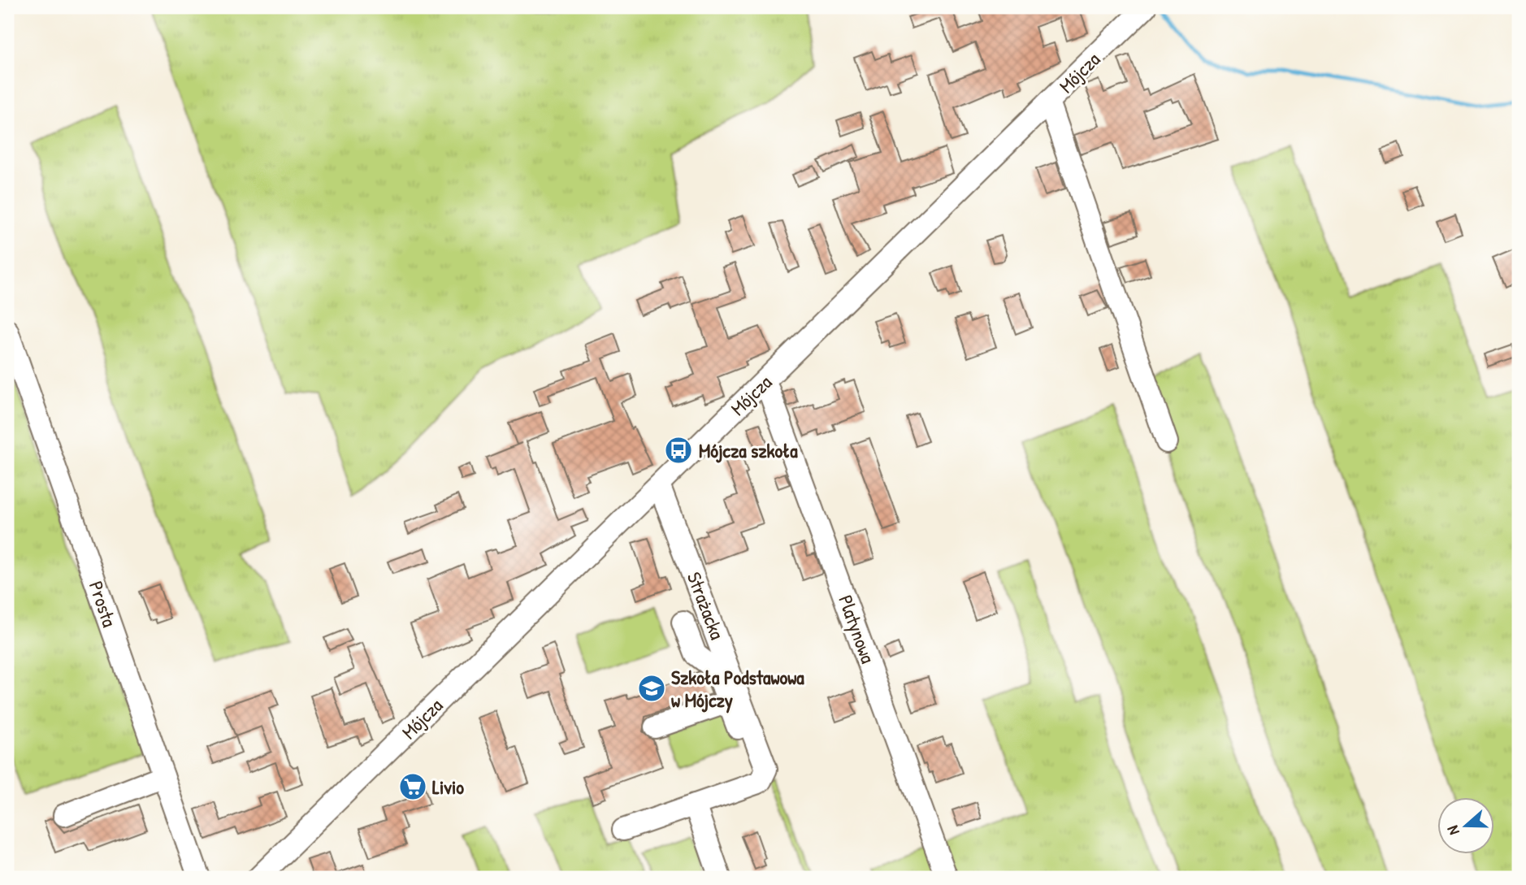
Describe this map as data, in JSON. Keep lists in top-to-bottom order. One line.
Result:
{"streets":{"street":["Mójcza","Prosta","Strażacka","Platynowa"]},"crossings":[["Mójcza","Strażacka"],["Mójcza","Platynowa"]],"places":{"bus stop":["Mójcza szkoła"],"school or university":["Szkoła Podstawowa w Mójczy"],"supermarket":["Livio"]},"north":"left"}
